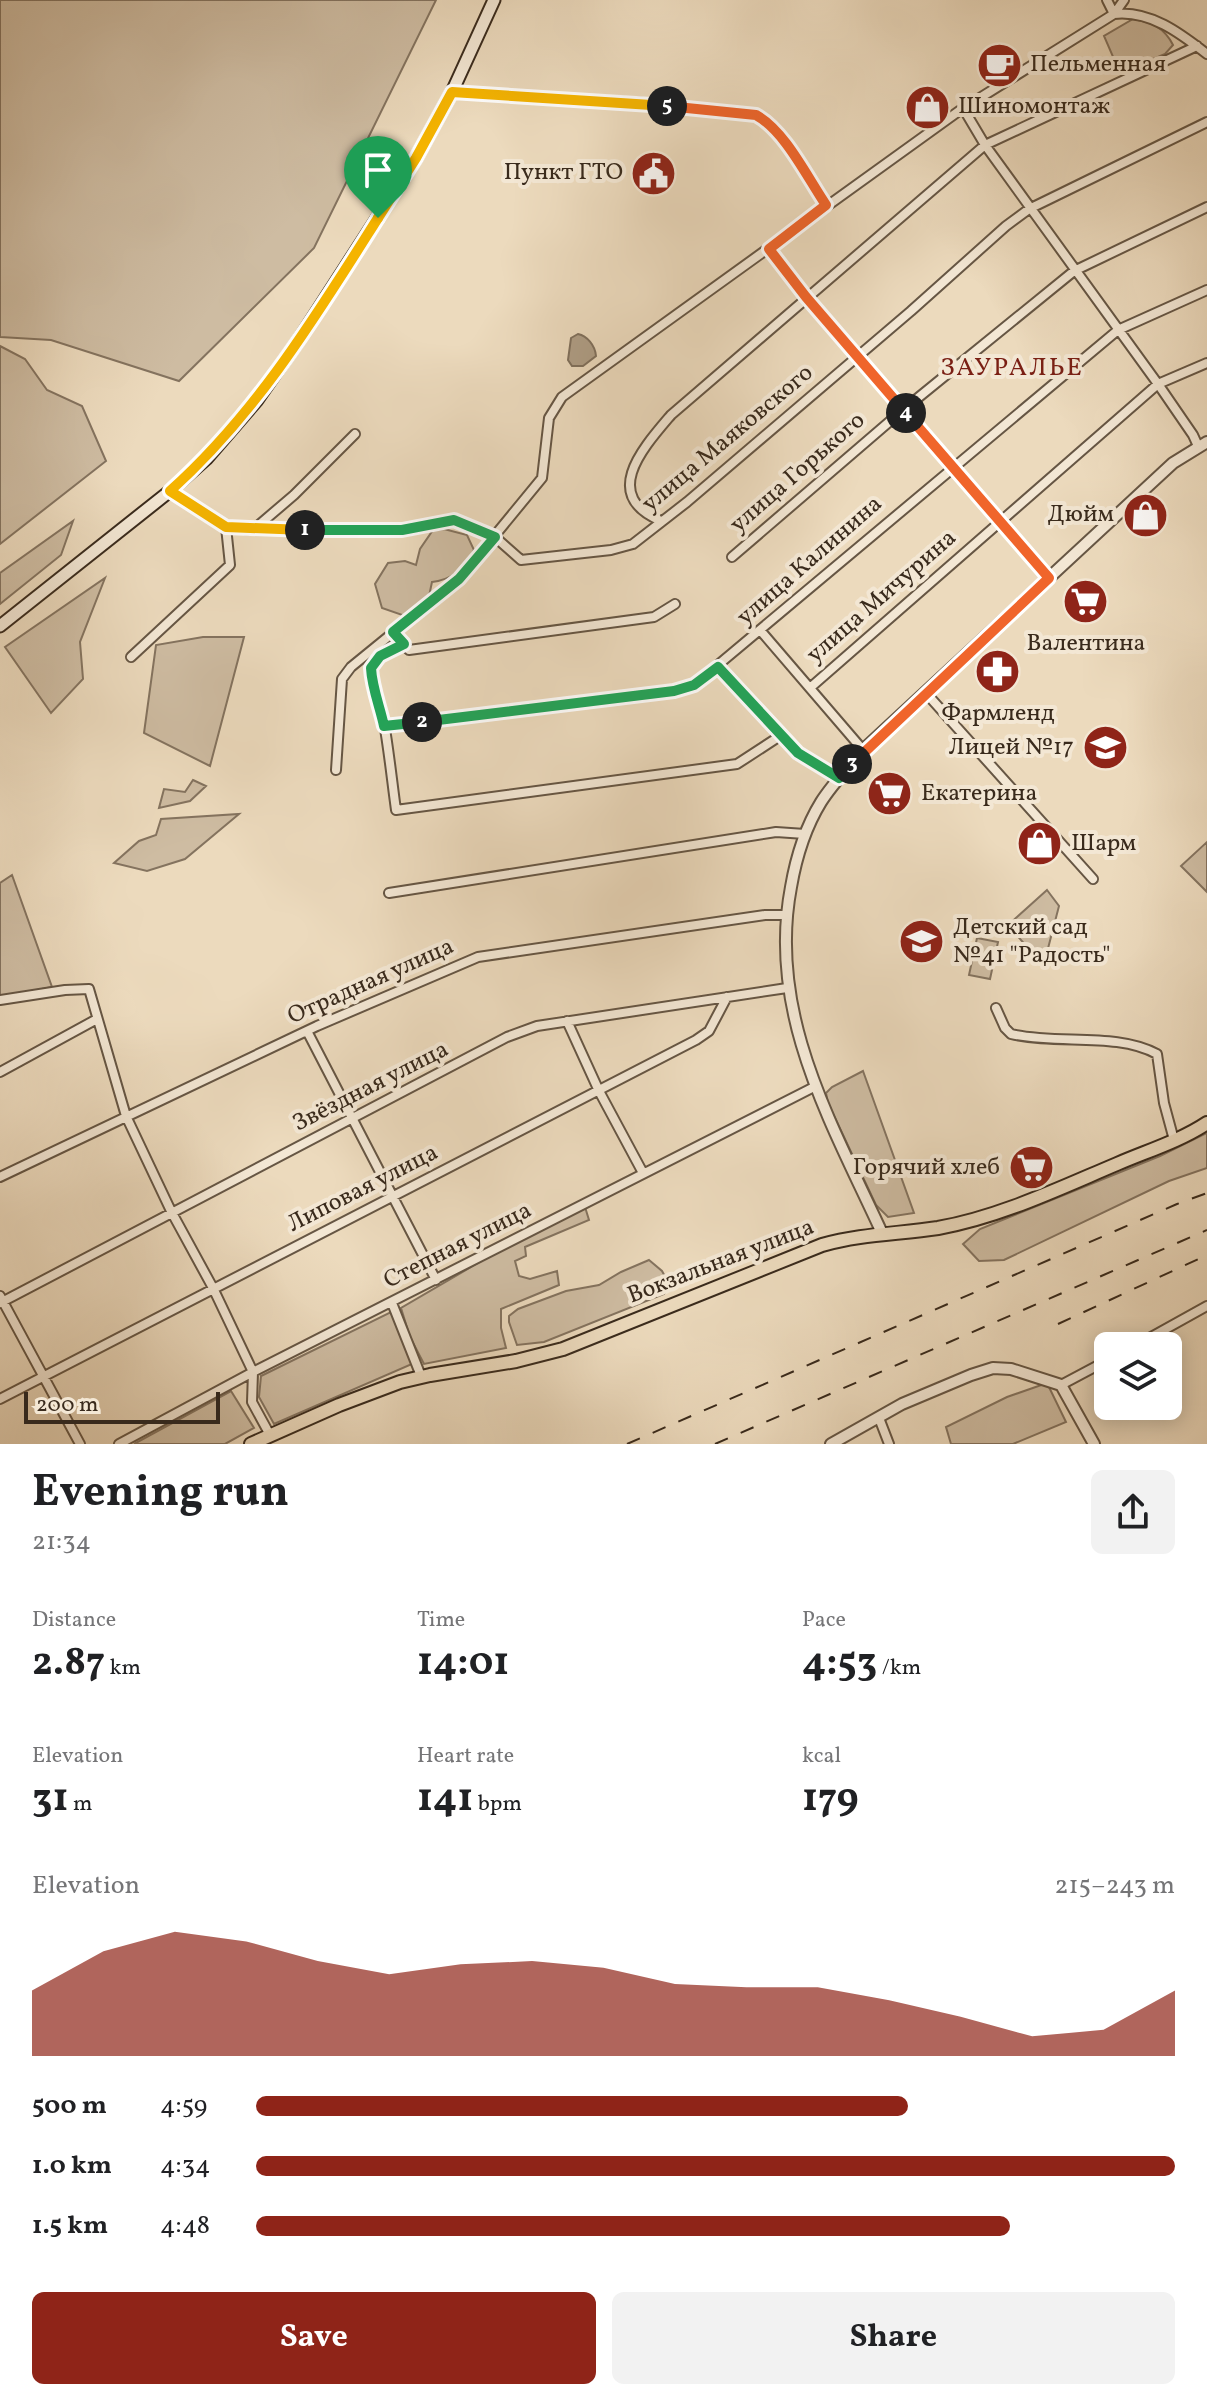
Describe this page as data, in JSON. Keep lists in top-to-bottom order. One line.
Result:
{"streets":{"main road":["Вокзальная улица"],"street":["улица Маяковского","улица Горького","улица Калинина","улица Мичурина","Отрадная улица","Звёздная улица","Липовая улица","Степная улица"]},"crossings":[["Звёздная улица","Липовая улица"]],"districts":["ЗАУРАЛЬЕ"],"places":{"cafe":["Пельменная"],"shop":["Шиномонтаж","Дюйм","Шарм"],"public building":["Пункт ГТО"],"supermarket":["Валентина","Екатерина","Горячий хлеб"],"pharmacy":["Фармленд"],"school or university":["Лицей №17","Детский сад №41 \"Радость\""]},"scale_bar":"200 m","page":{"pins":["5","4","1","2","3"],"scale":"200 m","heading":["Evening run","21:34"],"stats":[["Distance","2.87 km"],["Time","14:01"],["Pace","4:53 /km"],["Elevation","31 m"],["Heart rate","141 bpm"],["kcal","179"]],"chart":["Elevation","215–243 m"],"list":[{"name":"500 m","note":"4:59"},{"name":"1.0 km","note":"4:34"},{"name":"1.5 km","note":"4:48"}],"buttons":["Save","Share"]}}
